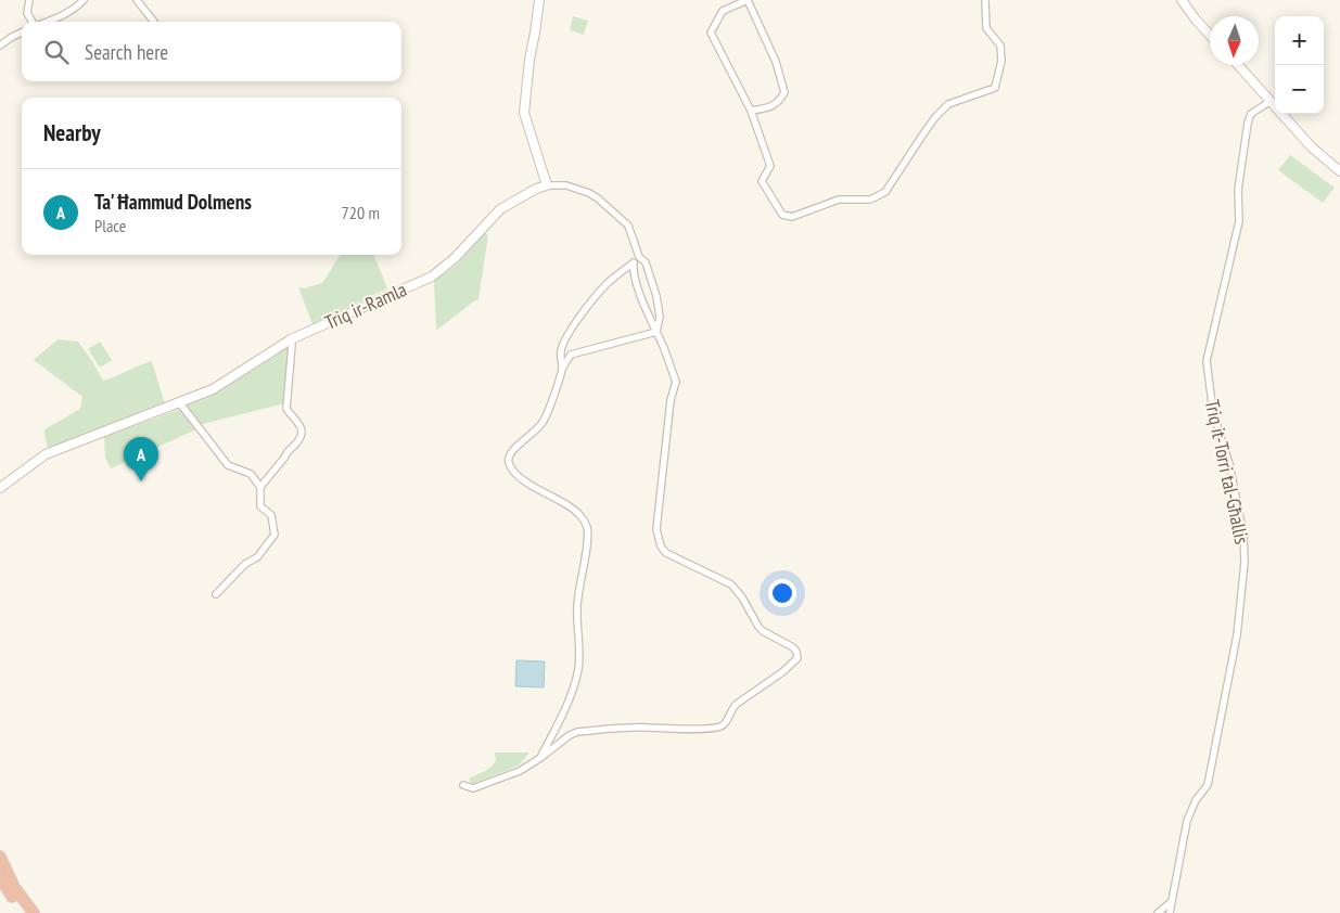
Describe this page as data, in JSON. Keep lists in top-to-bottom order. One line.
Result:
{"streets":{"main road":["Triq ir-Ramla"],"street":["Triq it-Torri tal-Għallis"]},"north":"bottom","page":{"map_buttons":["+","−"],"search":"Search here","heading":"Nearby","list":[{"mark":"A","name":"Ta' Ħammud Dolmens","note":"Place","value":"720 m"}],"pins":"A"}}
